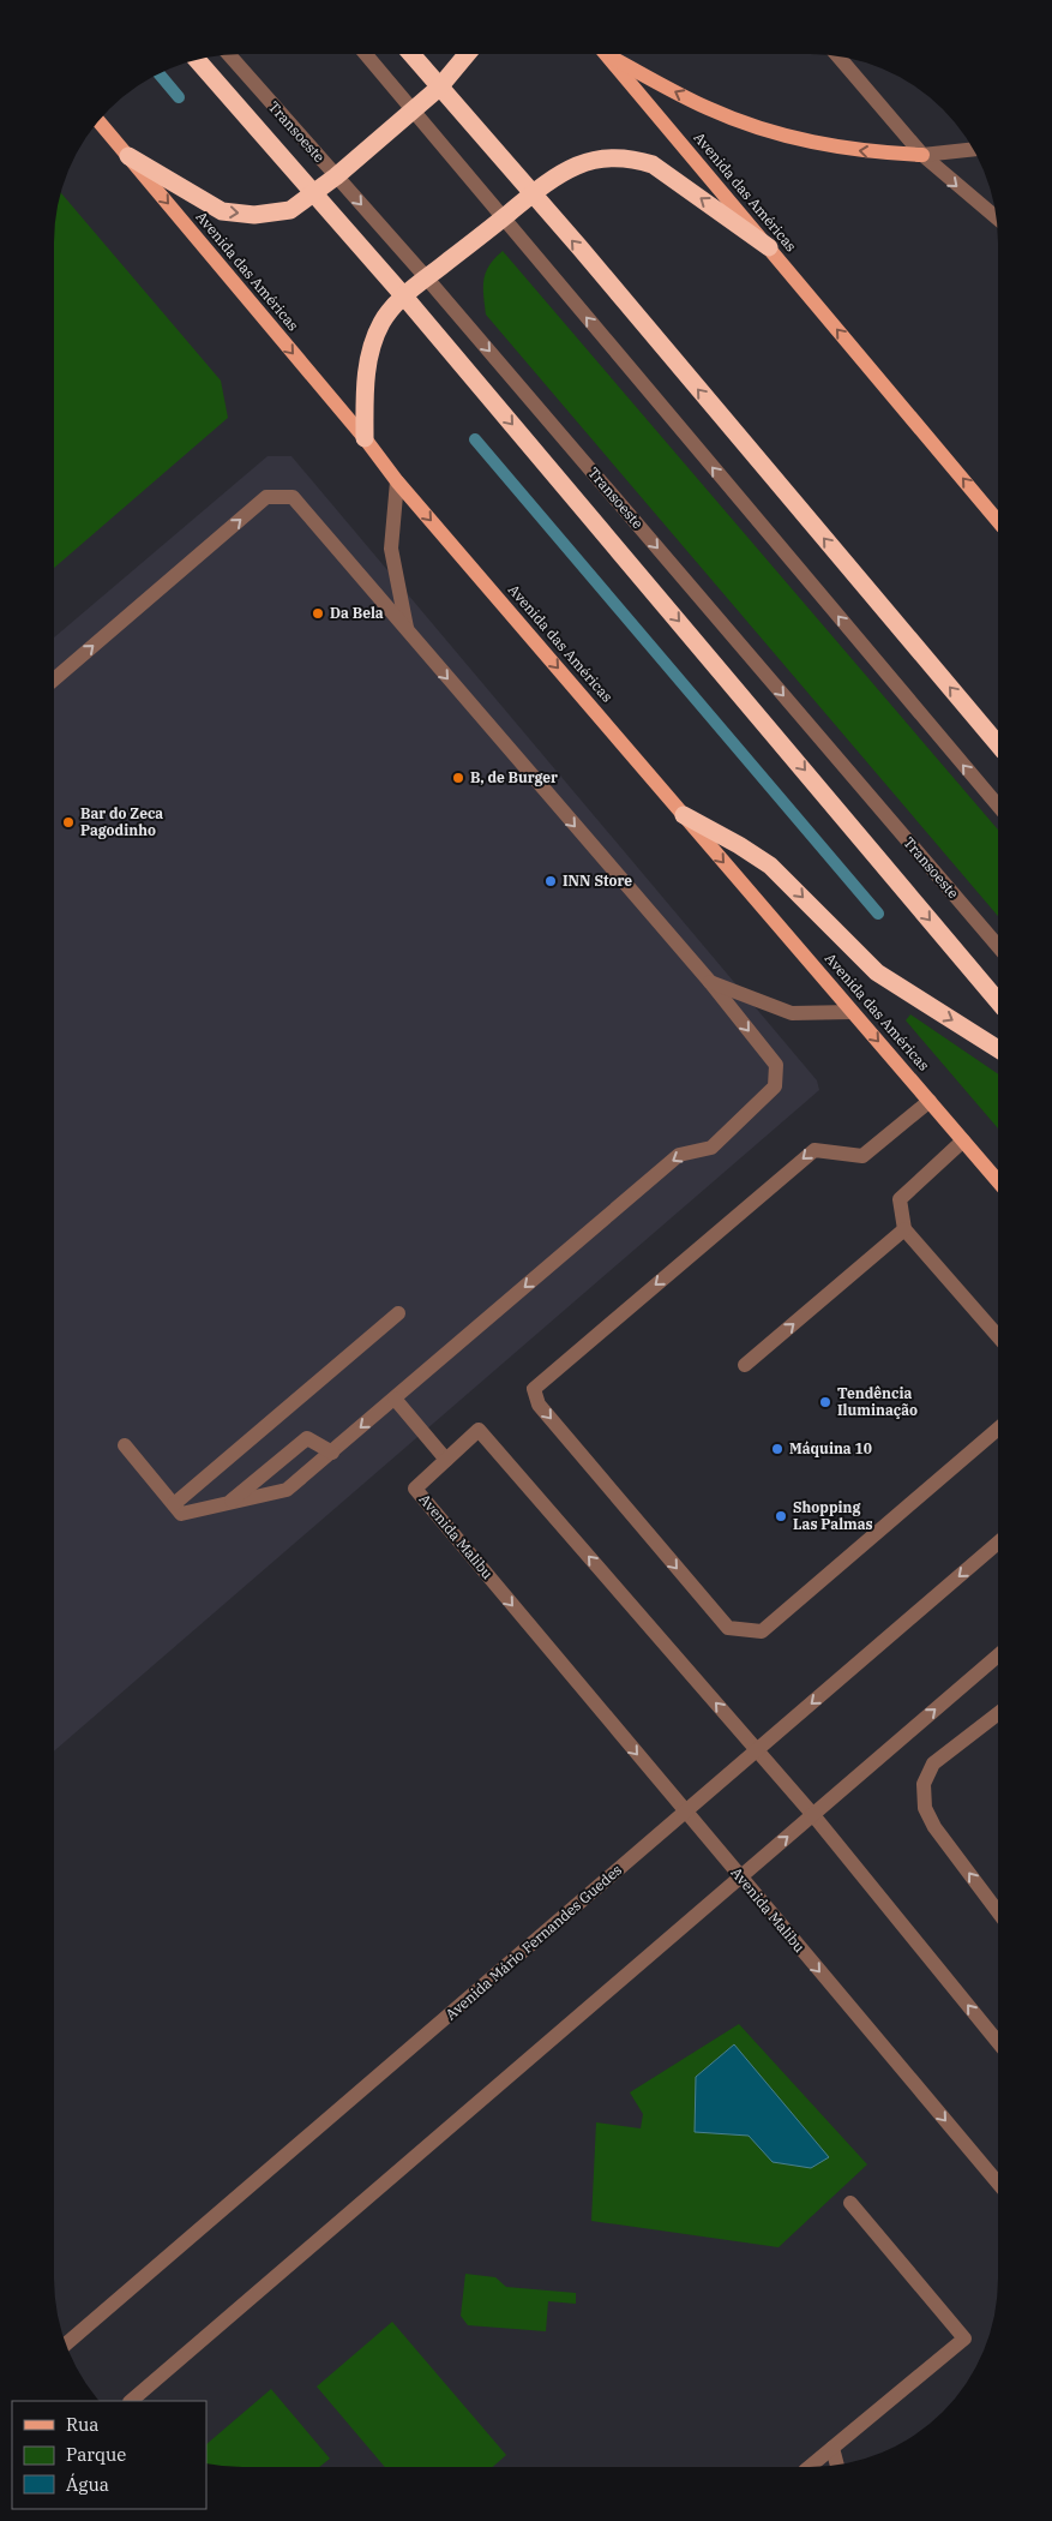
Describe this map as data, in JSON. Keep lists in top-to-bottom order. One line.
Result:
{"streets":{"main road":["Avenida das Américas"],"street":["Transoeste","Avenida Malibu","Avenida Mário Fernandes Guedes"]},"crossings":[["Avenida Malibu","Avenida Mário Fernandes Guedes"]],"places":["Da Bela","B, de Burger","Bar do Zeca Pagodinho","INN Store","Tendência Iluminação","Máquina 10","Shopping Las Palmas"],"legend":["Rua","Parque","Água"]}
